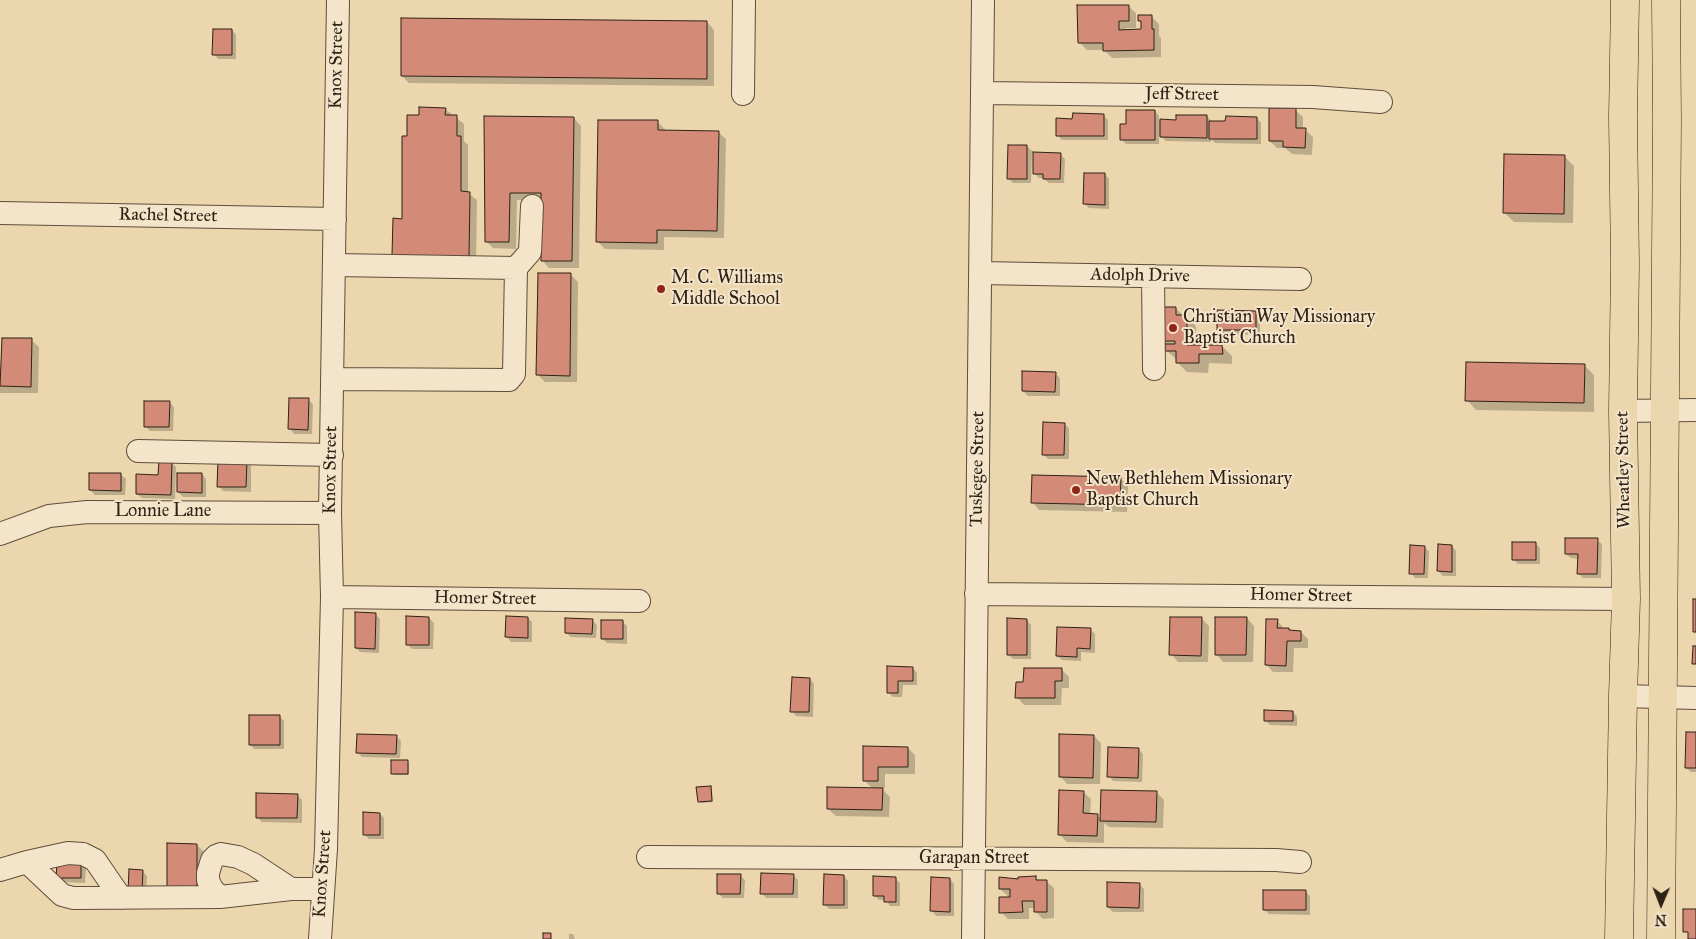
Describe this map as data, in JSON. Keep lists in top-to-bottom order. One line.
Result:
{"streets":{"main road":["Wheatley Street"],"street":["Knox Street","Jeff Street","Rachel Street","Adolph Drive","Tuskegee Street","Lonnie Lane","Homer Street","Garapan Street"]},"crossings":[["Knox Street","Rachel Street"],["Knox Street","Lonnie Lane"],["Knox Street","Homer Street"],["Jeff Street","Tuskegee Street"],["Adolph Drive","Tuskegee Street"],["Tuskegee Street","Homer Street"],["Tuskegee Street","Garapan Street"],["Wheatley Street","Homer Street"]],"places":["M. C. Williams Middle School","Christian Way Missionary Baptist Church","New Bethlehem Missionary Baptist Church"],"north":"bottom"}
